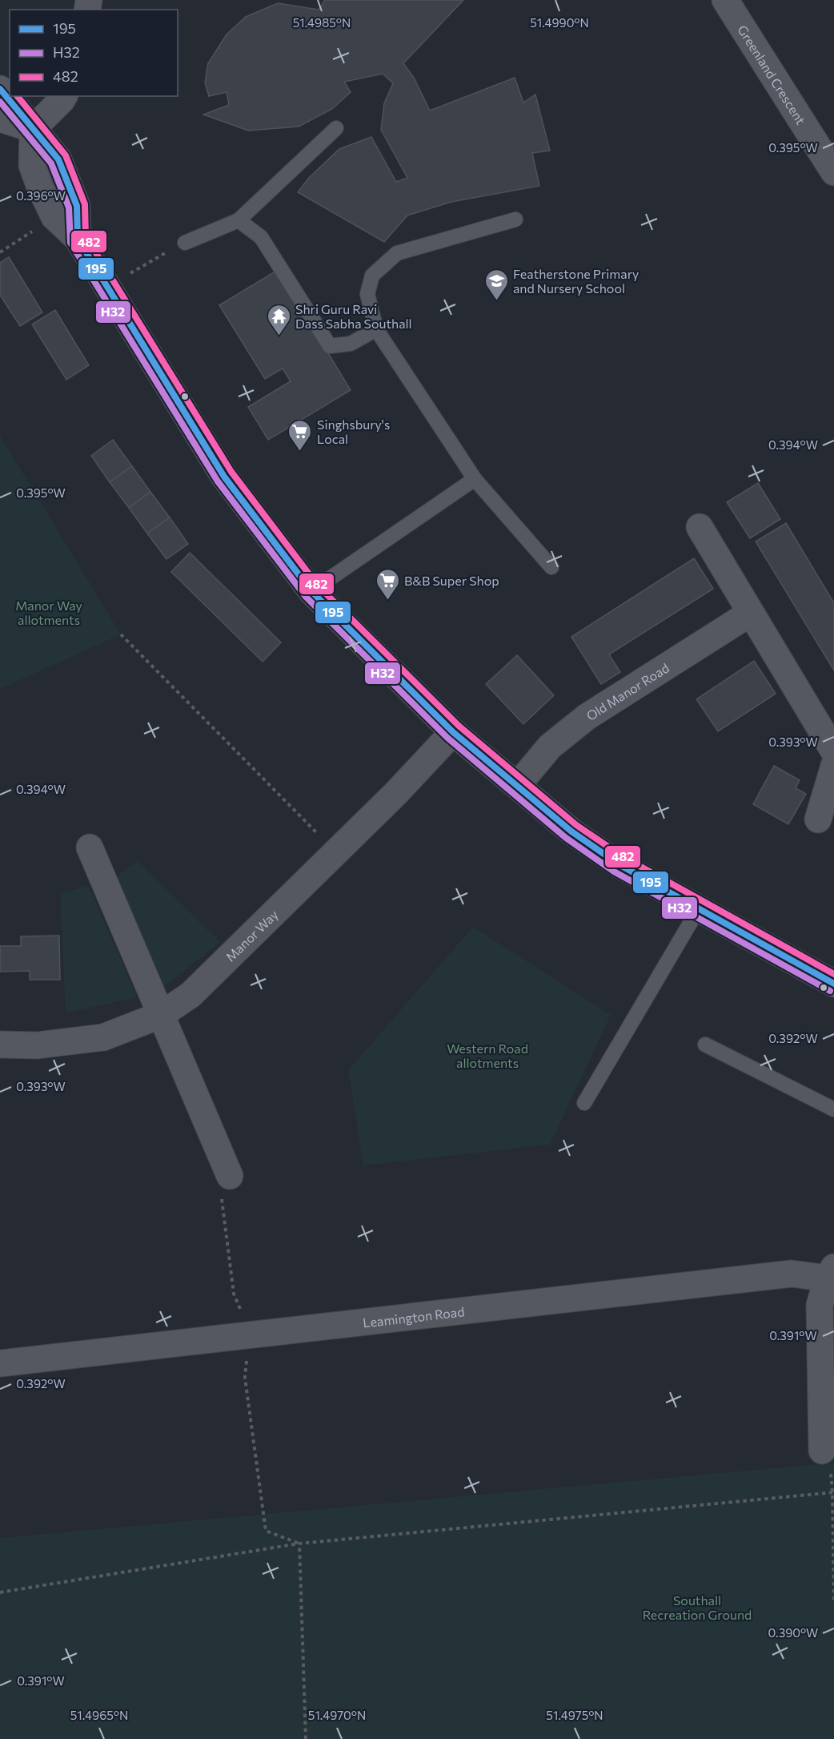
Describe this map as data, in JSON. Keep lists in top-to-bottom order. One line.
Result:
{"streets":{"street":["Greenland Crescent","Old Manor Road","Manor Way","Leamington Road"]},"parks":["Manor Way allotments","Western Road allotments","Southall Recreation Ground"],"places":{"school or university":["Featherstone Primary and Nursery School"],"temple":["Shri Guru Ravi Dass Sabha Southall"],"supermarket":["Singhsbury's Local","B&B Super Shop"]},"lines":["transit line 195","transit line 482","transit line H32"],"legend":["195","H32","482"],"coordinates":["51.4985°N","51.4990°N","0.395°W","0.396°W","0.394°W","0.393°W","0.392°W","0.391°W","0.390°W","51.4965°N","51.4970°N","51.4975°N"]}
